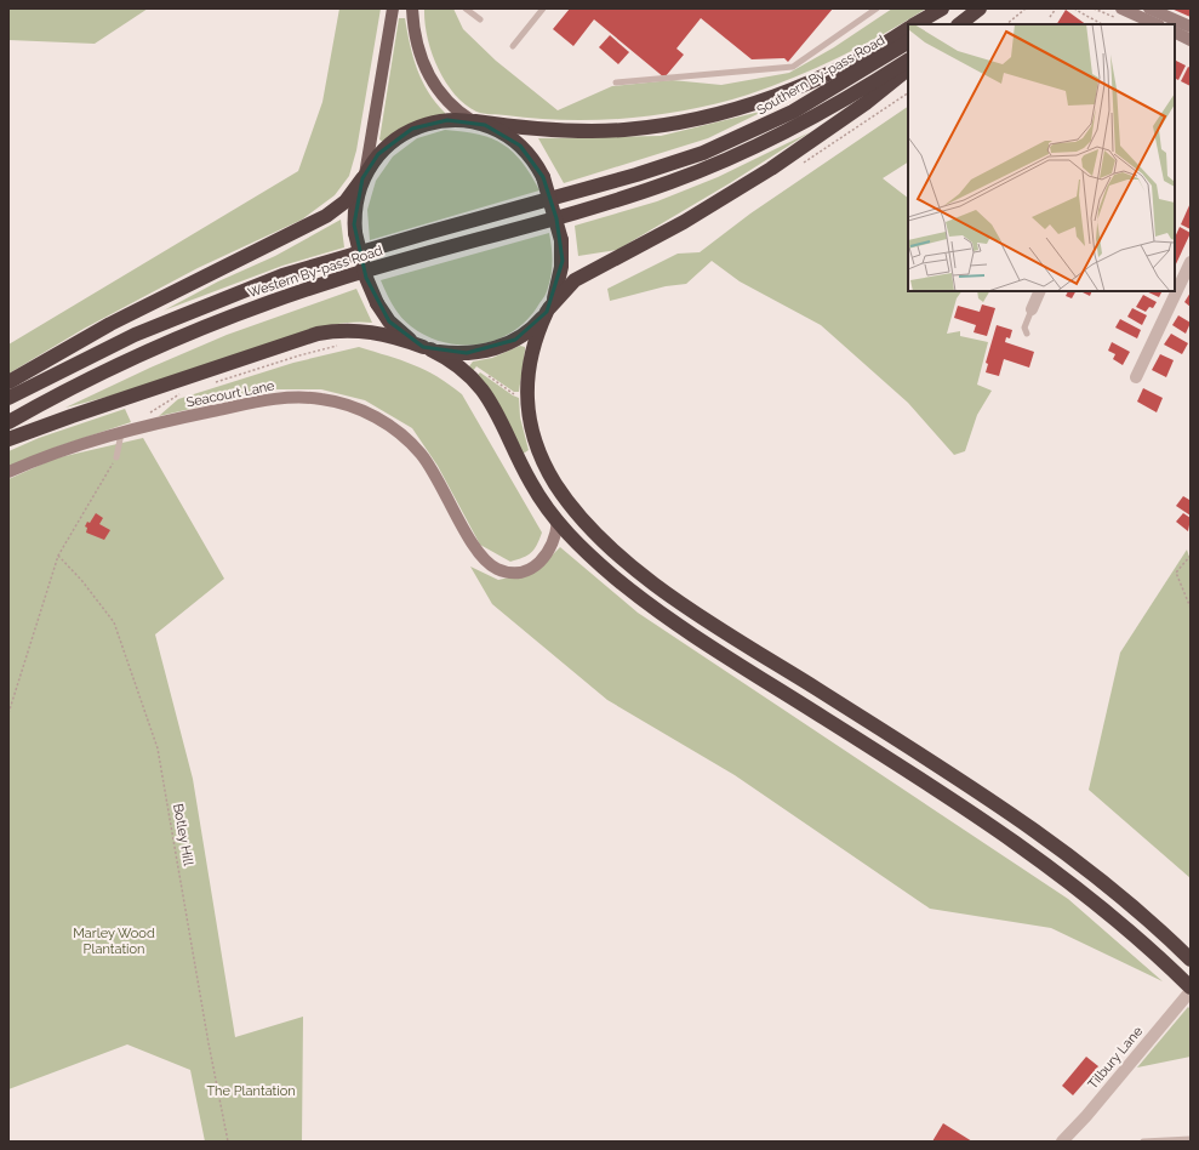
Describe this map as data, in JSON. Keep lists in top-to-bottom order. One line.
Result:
{"streets":{"highway":["Southern By-pass Road","Western By-pass Road"],"street":["Seacourt Lane","Tilbury Lane"],"path":["Botley Hill"]},"crossings":[["Southern By-pass Road","Western By-pass Road"]],"parks":["Marley Wood Plantation","The Plantation"]}
